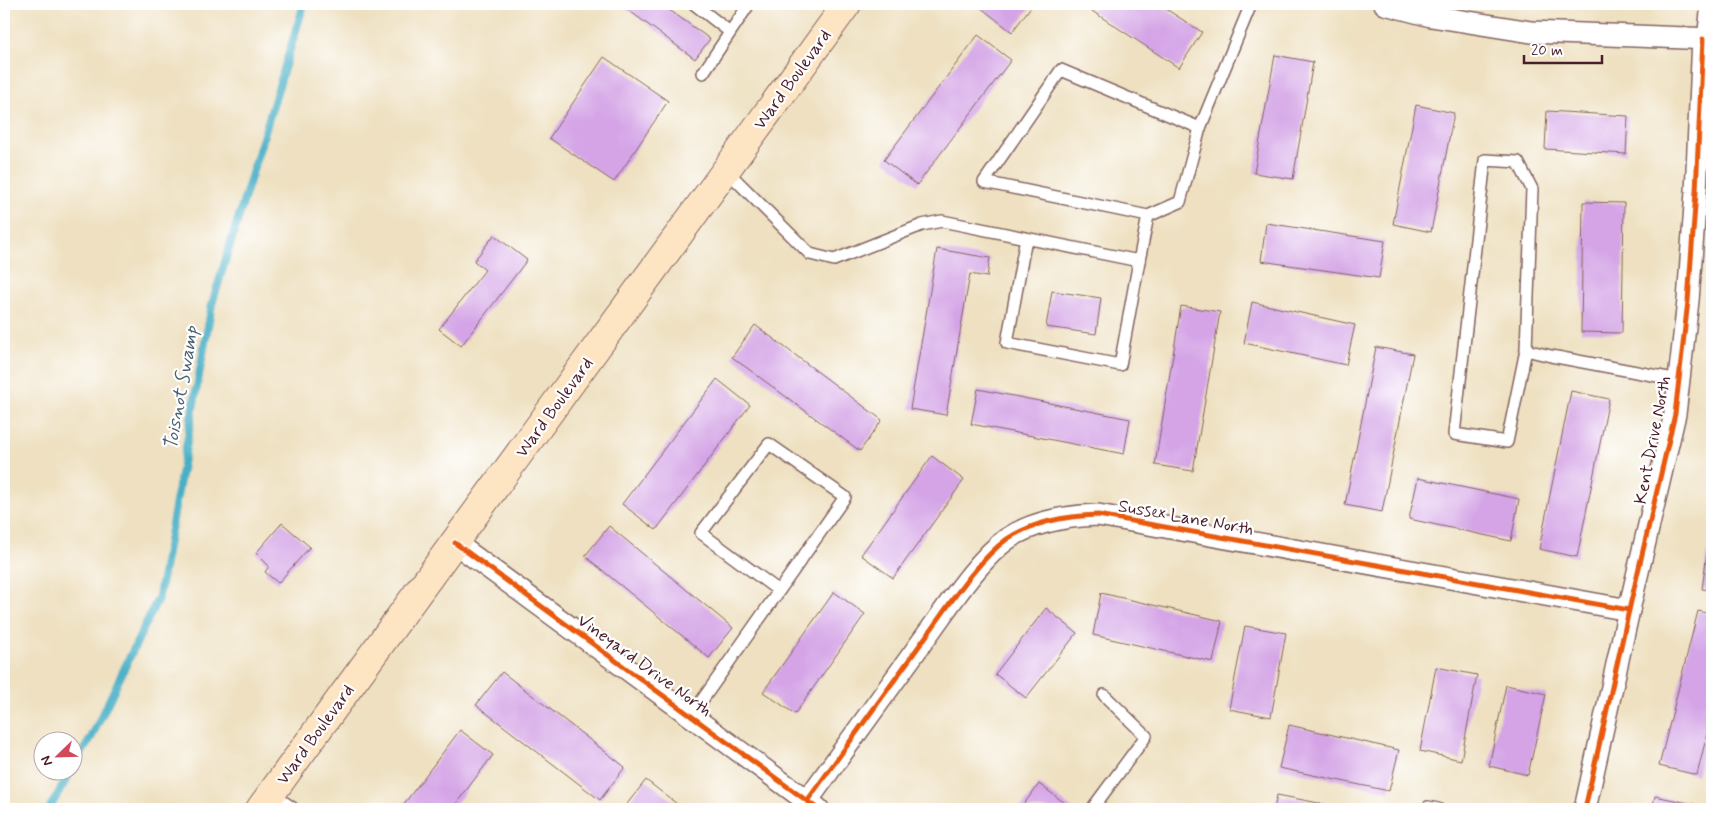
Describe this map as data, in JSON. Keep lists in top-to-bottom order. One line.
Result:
{"streets":{"main road":["Ward Boulevard"],"street":["Kent Drive North","Sussex Lane North","Vineyard Drive North"]},"crossings":[["Ward Boulevard","Vineyard Drive North"],["Kent Drive North","Sussex Lane North"],["Sussex Lane North","Vineyard Drive North"]],"water":["Toisnot Swamp"],"scale_bar":"20 m","north":"bottom left"}
